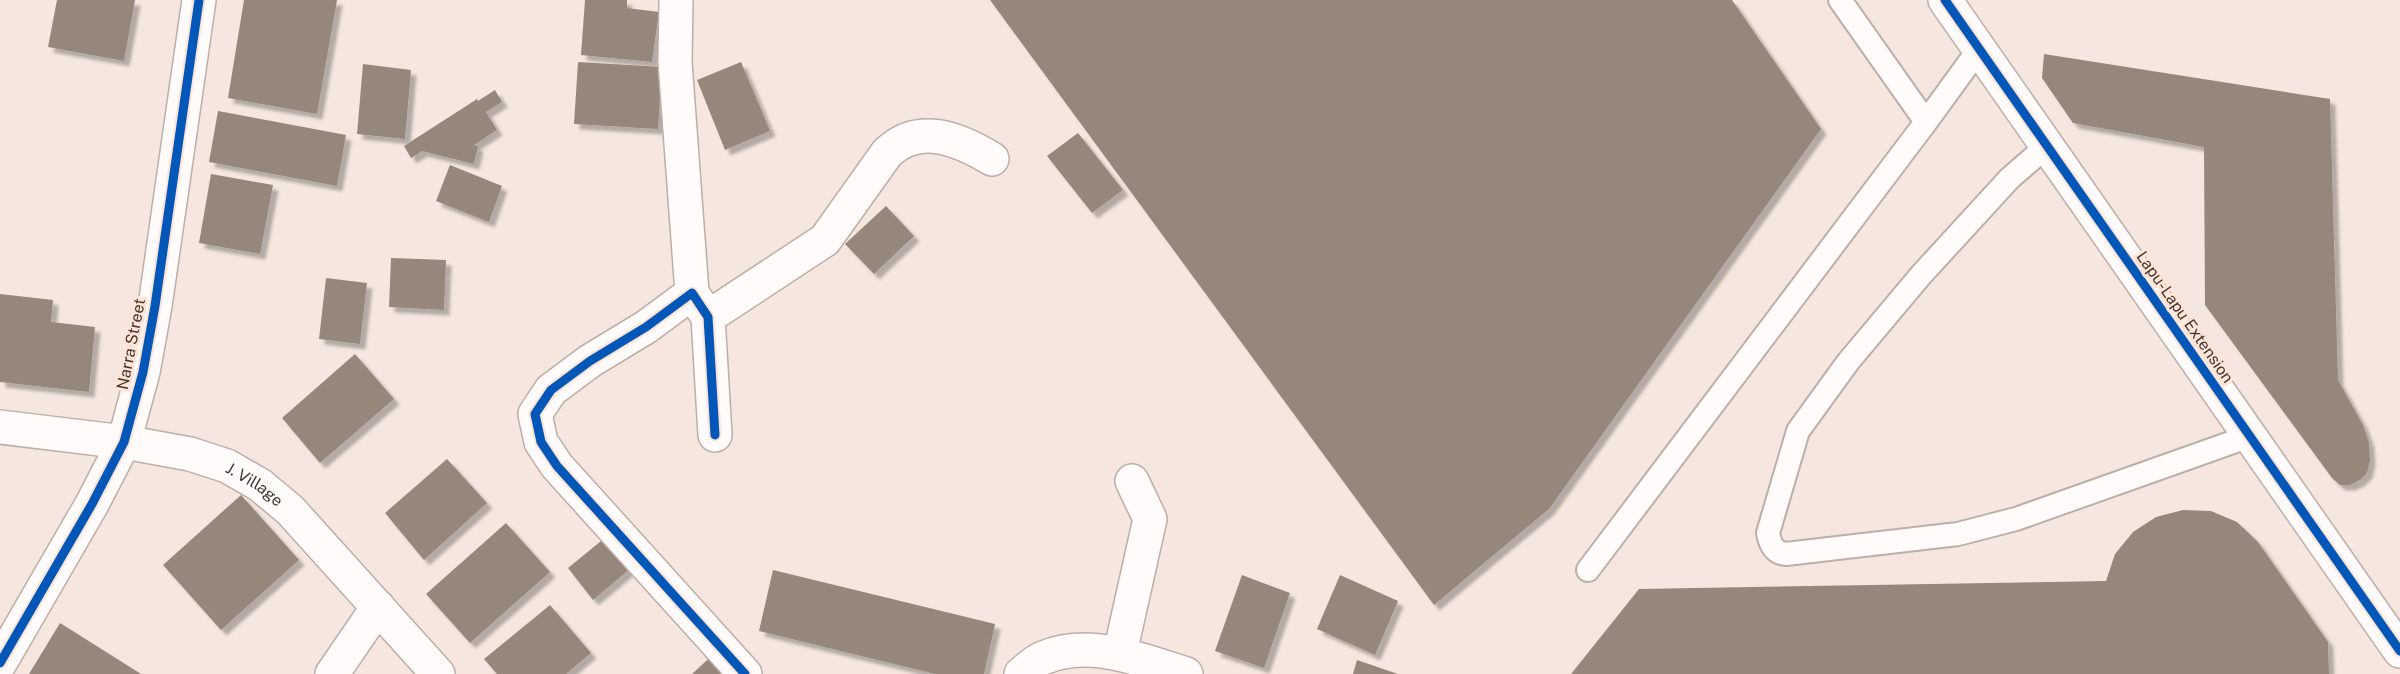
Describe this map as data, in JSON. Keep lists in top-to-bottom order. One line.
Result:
{"streets":{"street":["Lapu-Lapu Extension","Narra Street","J. Village"]},"crossings":[["Narra Street","J. Village"]]}
